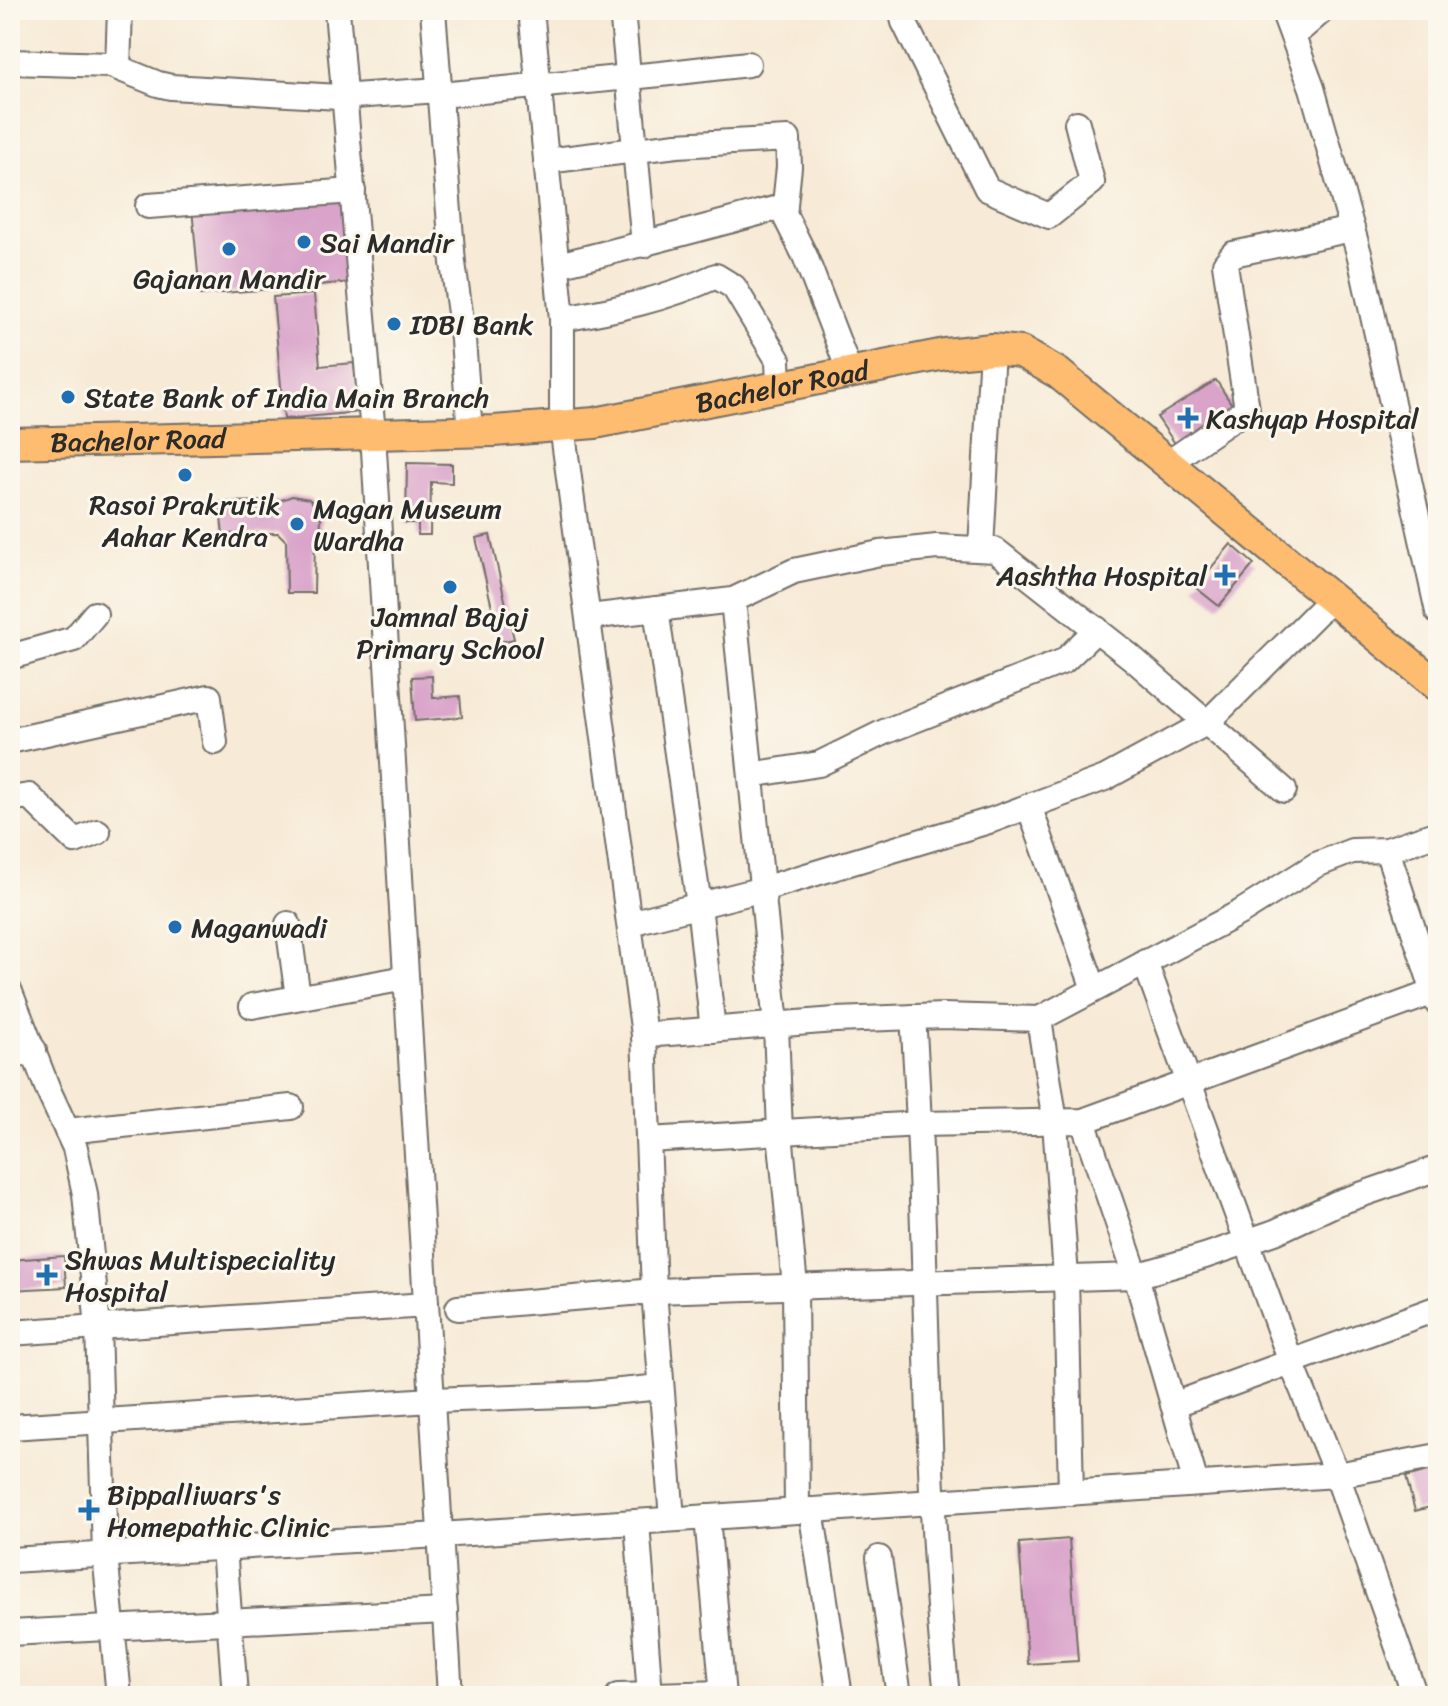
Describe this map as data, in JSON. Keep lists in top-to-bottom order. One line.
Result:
{"streets":{"main road":["Bachelor Road"]},"places":{"other":["Sai Mandir","Gajanan Mandir","IDBI Bank","State Bank of India Main Branch","Rasoi Prakrutik Aahar Kendra","Magan Museum Wardha","Jamnal Bajaj Primary School","Maganwadi"],"health":["Kashyap Hospital","Aashtha Hospital","Shwas Multispeciality Hospital","Bippalliwars's Homepathic Clinic"]}}
